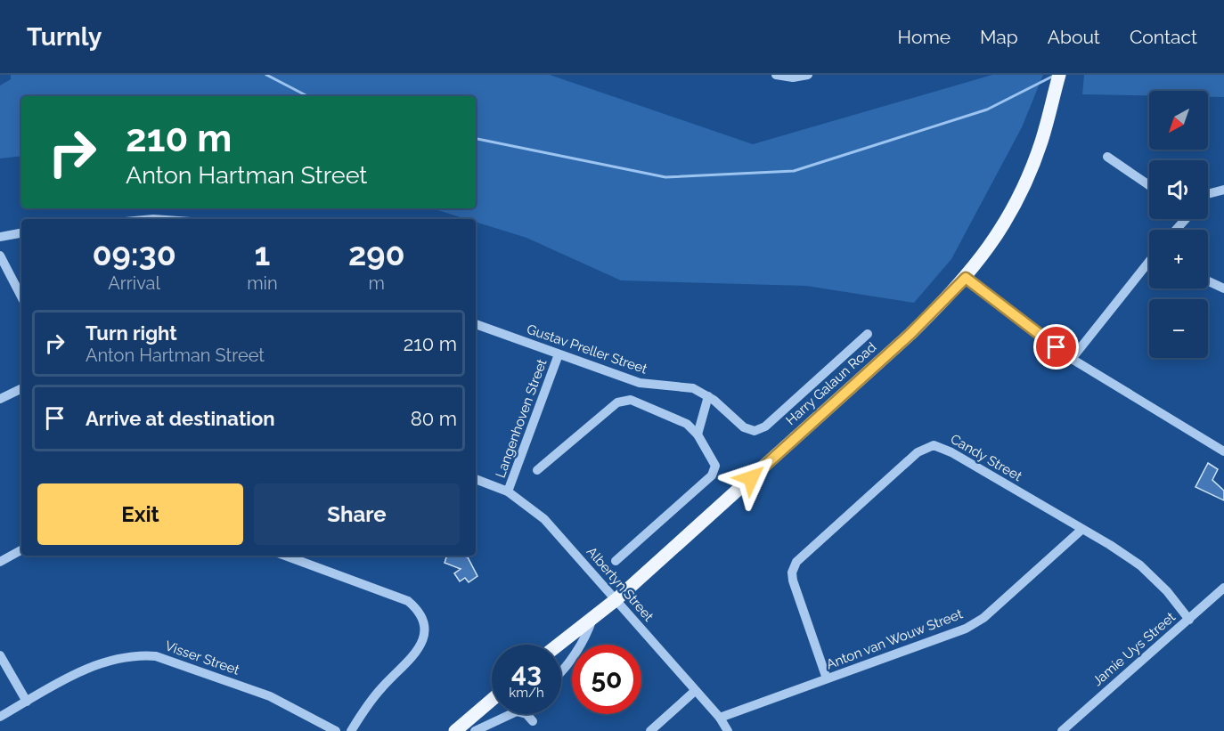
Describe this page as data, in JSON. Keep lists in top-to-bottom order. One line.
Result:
{"streets":{"main road":["Harry Galaun Road"],"street":["Gustav Preller Street","Langenhoven Street","Candy Street","Albertyn Street","Anton van Wouw Street","Jamie Uys Street","Visser Street"]},"crossings":[["Gustav Preller Street","Langenhoven Street"],["Harry Galaun Road","Albertyn Street"],["Langenhoven Street","Albertyn Street"],["Candy Street","Anton van Wouw Street"],["Candy Street","Jamie Uys Street"],["Albertyn Street","Anton van Wouw Street"]],"north":"bottom left","page":{"header":"Turnly","nav":["Home","Map","About","Contact"],"map_buttons":["+","−"],"turn":["210 m","Anton Hartman Street"],"eta":["09:30","Arrival","1","min","290","m"],"list":[{"name":"Turn right","note":"Anton Hartman Street","value":"210 m"},{"name":"Arrive at destination","value":"80 m"}],"buttons":["Exit","Share"],"speed":"43 km/h","limit":"50"}}
